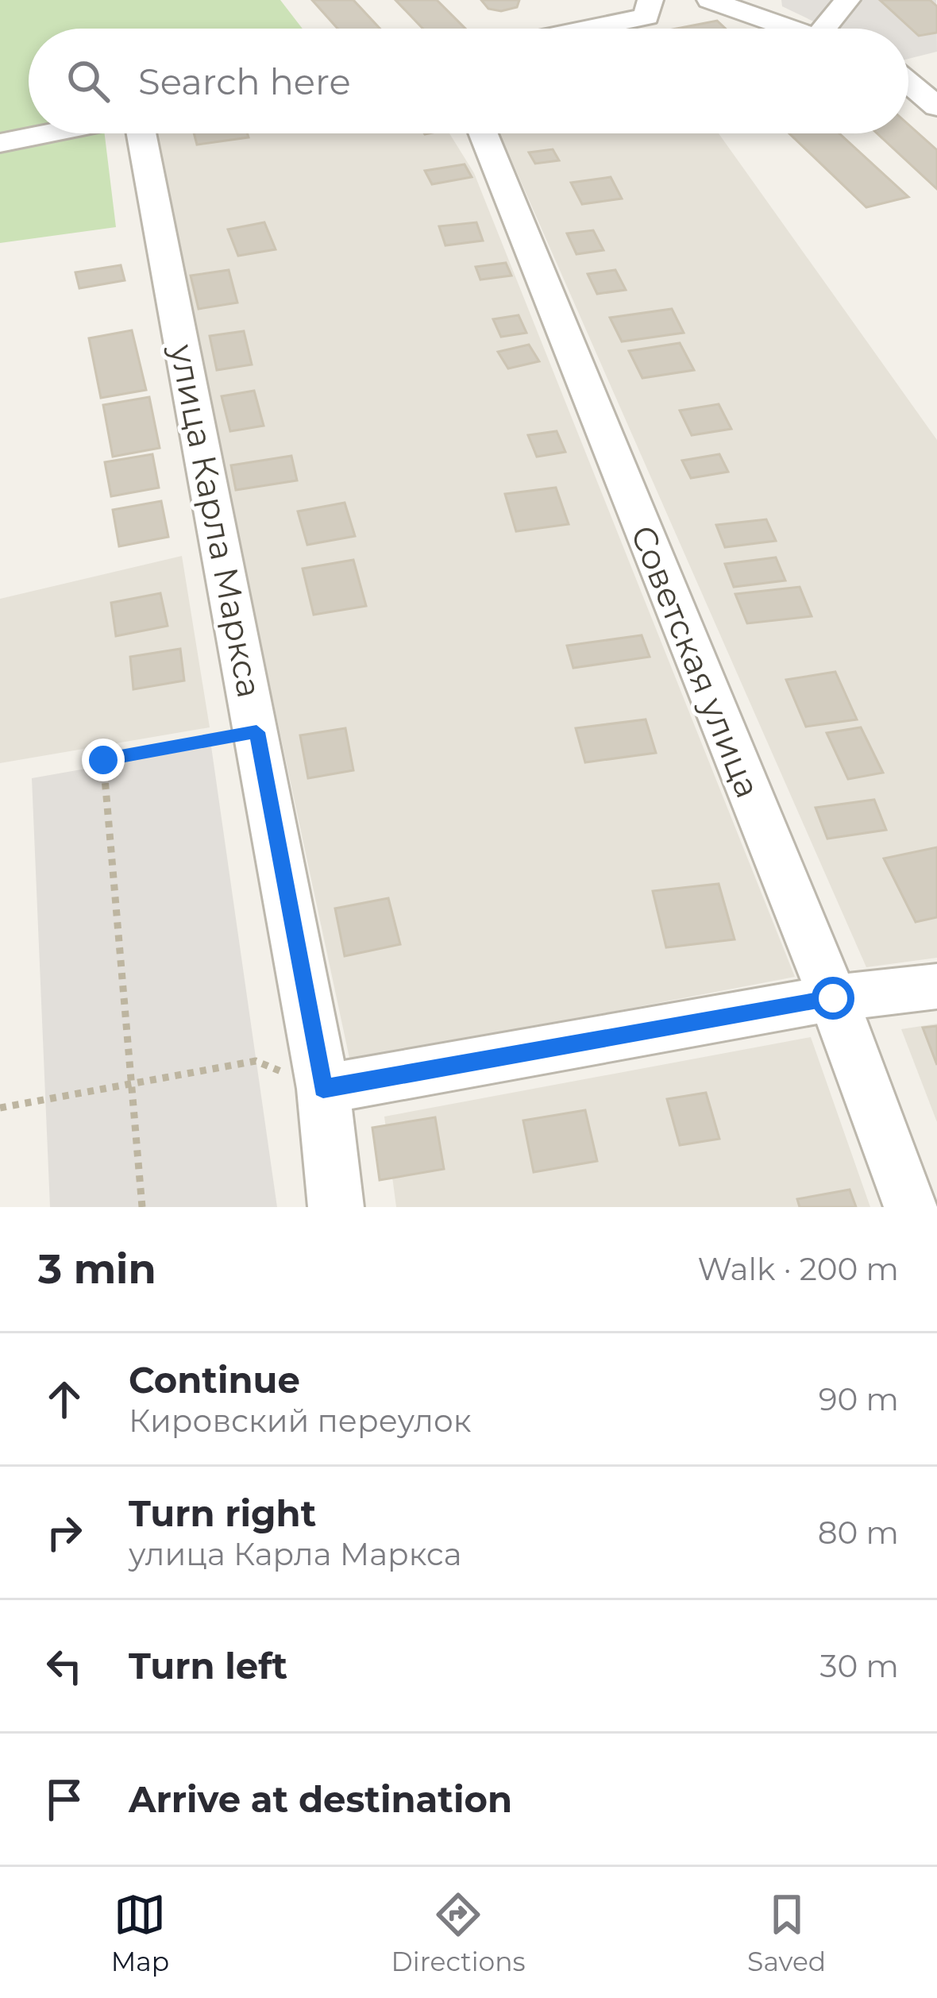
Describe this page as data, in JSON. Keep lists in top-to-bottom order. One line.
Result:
{"streets":{"street":["улица Карла Маркса","Советская улица"]},"page":{"search":"Search here","heading":["3 min","Walk · 200 m"],"list":[["Continue","Кировский переулок","90 m"],["Turn right","улица Карла Маркса","80 m"],["Turn left","30 m"],"Arrive at destination"],"nav":["Map","Directions","Saved"]}}
